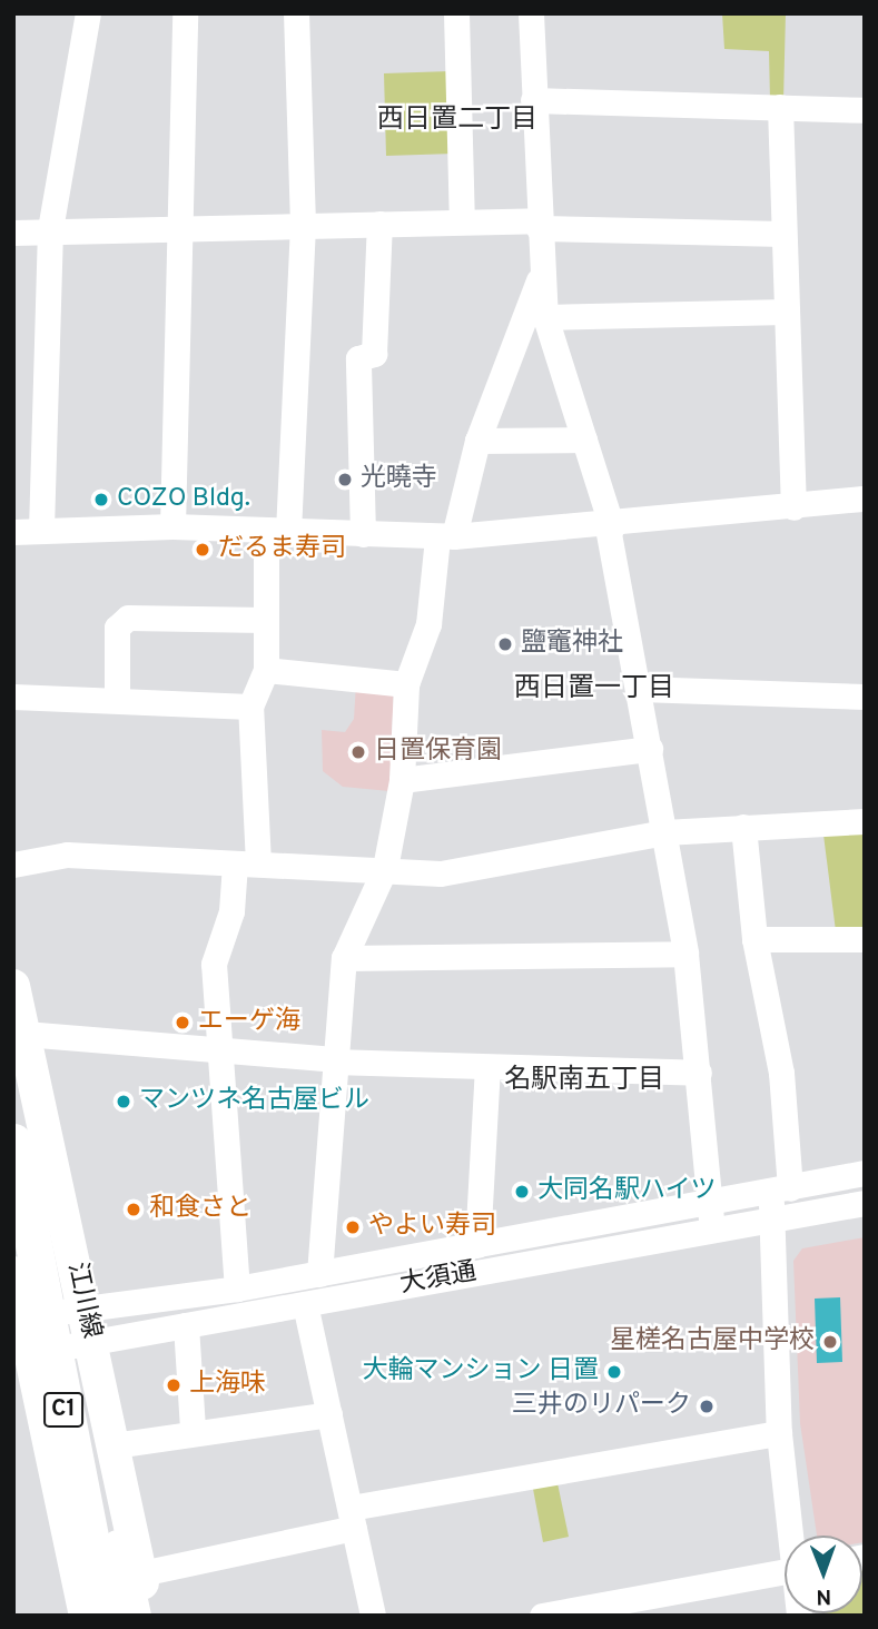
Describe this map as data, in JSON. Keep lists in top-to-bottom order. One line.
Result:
{"streets":{"highway":["C1"],"main road":["江川線"],"street":["大須通"]},"crossings":[["大須通","江川線"]],"districts":["西日置二丁目","西日置一丁目","名駅南五丁目"],"places":["光曉寺","COZO Bldg.","だるま寿司","鹽竈神社","日置保育園","エーゲ海","マンツネ名古屋ビル","大同名駅ハイツ","和食さと","やよい寿司","星槎名古屋中学校","大輪マンション 日置","上海味","三井のリパーク"],"north":"bottom"}
